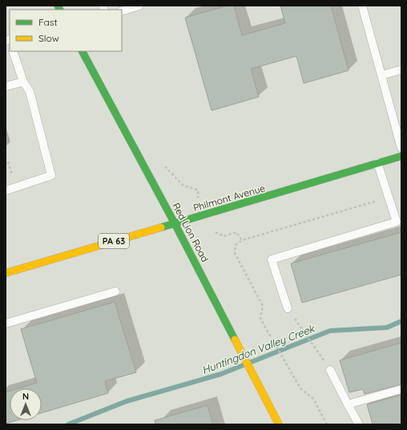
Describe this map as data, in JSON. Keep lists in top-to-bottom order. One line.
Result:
{"streets":{"main road":["Philmont Avenue","Red Lion Road","PA 63"]},"crossings":[["Philmont Avenue","Red Lion Road"]],"water":["Huntingdon Valley Creek"],"legend":["Fast","Slow"],"north":"top"}
